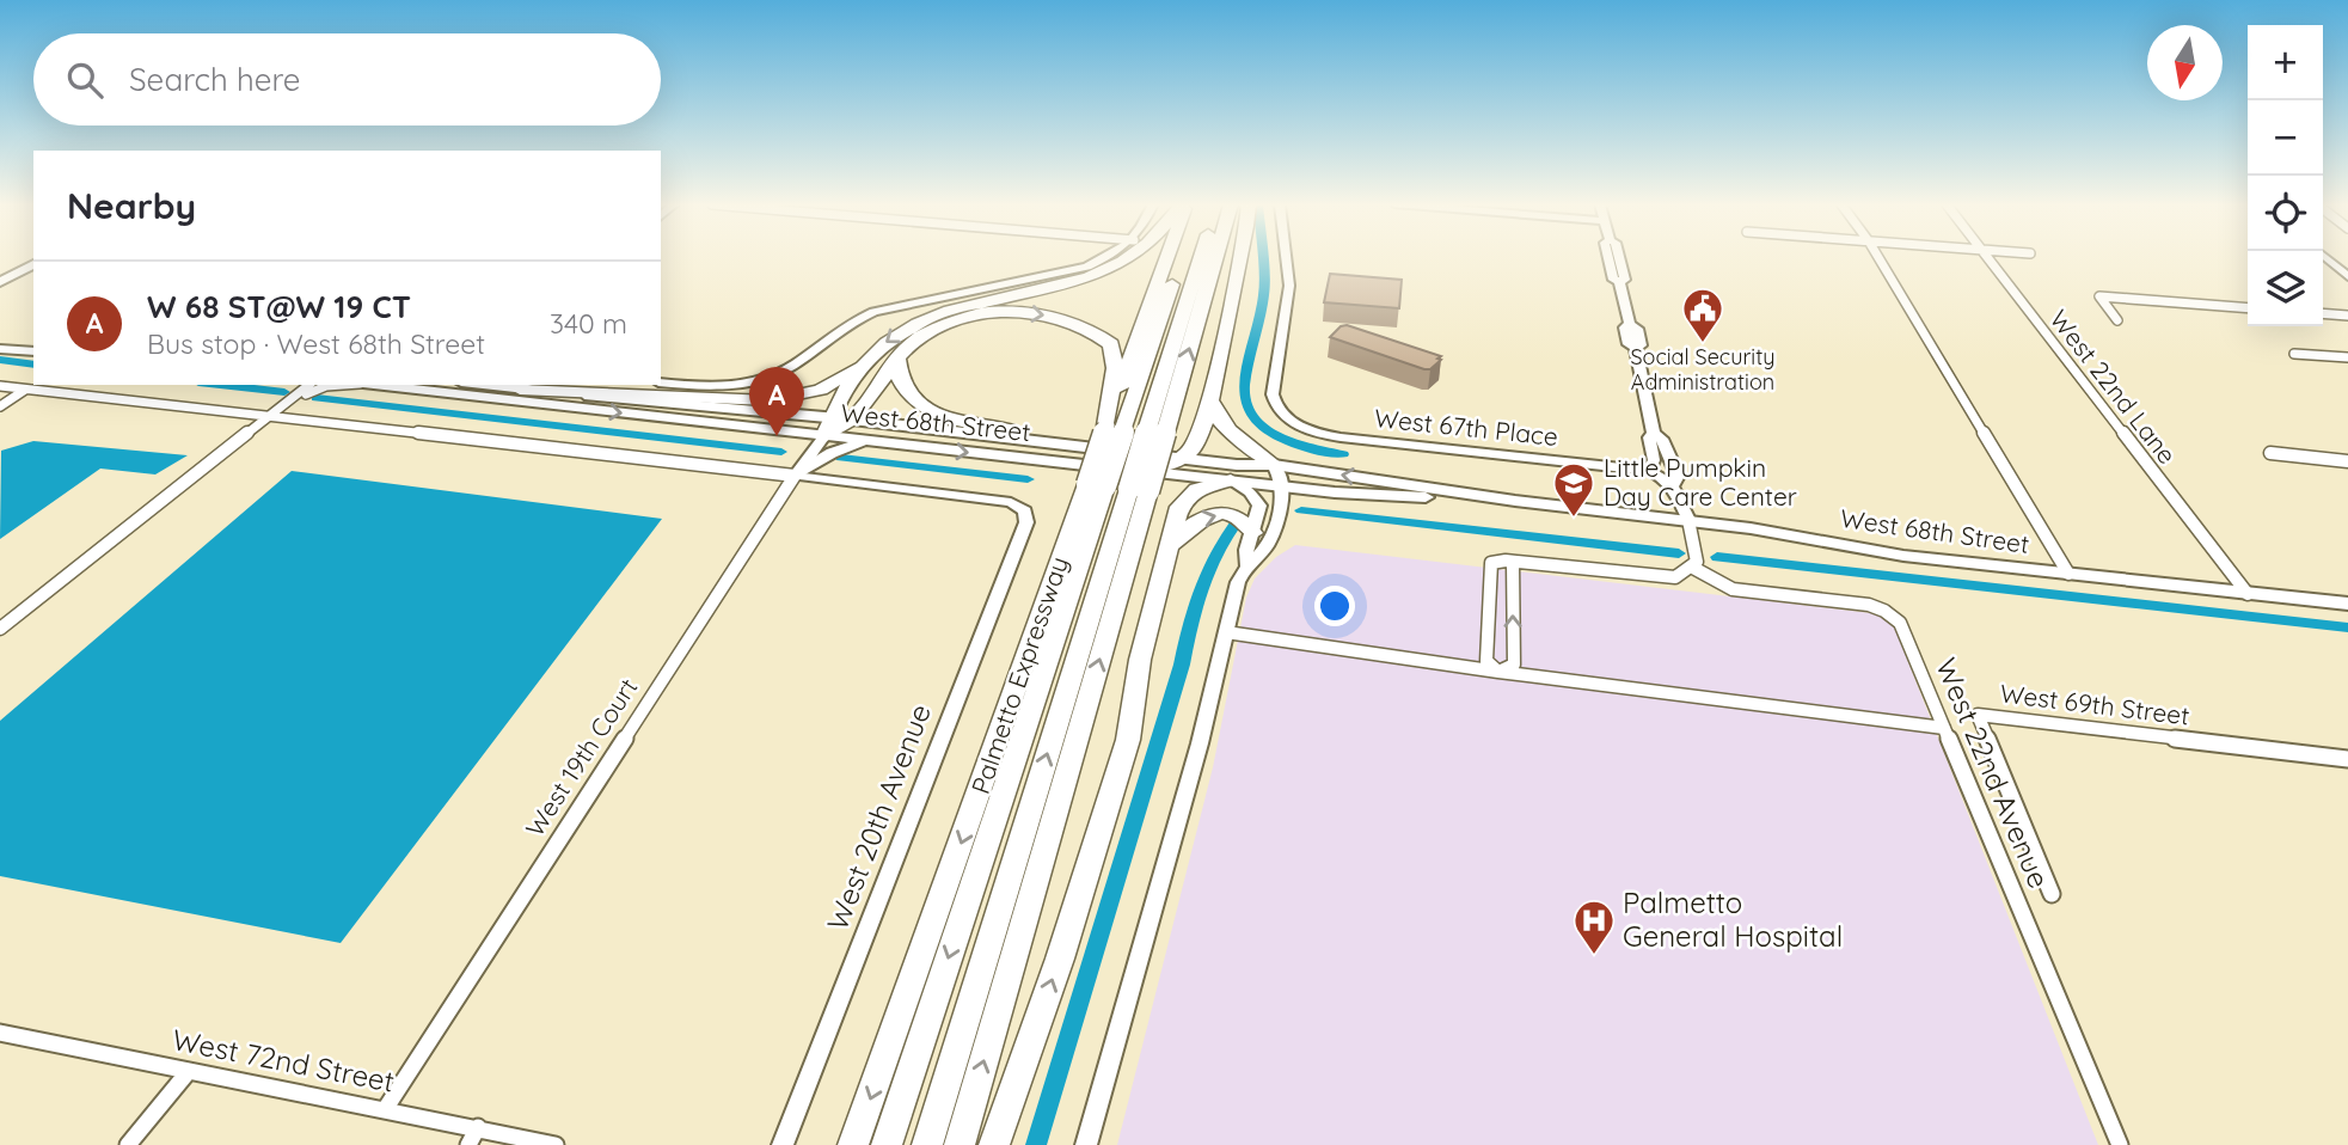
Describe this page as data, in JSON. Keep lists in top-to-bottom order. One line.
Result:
{"streets":{"highway":["Palmetto Expressway"],"main road":["West 68th Street"],"street":["West 22nd Lane","West 67th Place","West 69th Street","West 19th Court","West 22nd Avenue","West 20th Avenue","West 72nd Street"]},"crossings":[["West 22nd Lane","West 68th Street"],["West 68th Street","Palmetto Expressway"],["West 68th Street","West 19th Court"],["West 19th Court","West 20th Avenue"],["West 19th Court","West 72nd Street"]],"places":{"public building":["Social Security Administration"],"school or university":["Little Pumpkin Day Care Center"],"hospital":["Palmetto General Hospital"]},"north":"bottom","page":{"map_buttons":["+","−"],"search":"Search here","heading":"Nearby","list":[{"mark":"A","name":"W 68 ST@W 19 CT","note":"Bus stop · West 68th Street","value":"340 m"}],"pins":"A"}}
